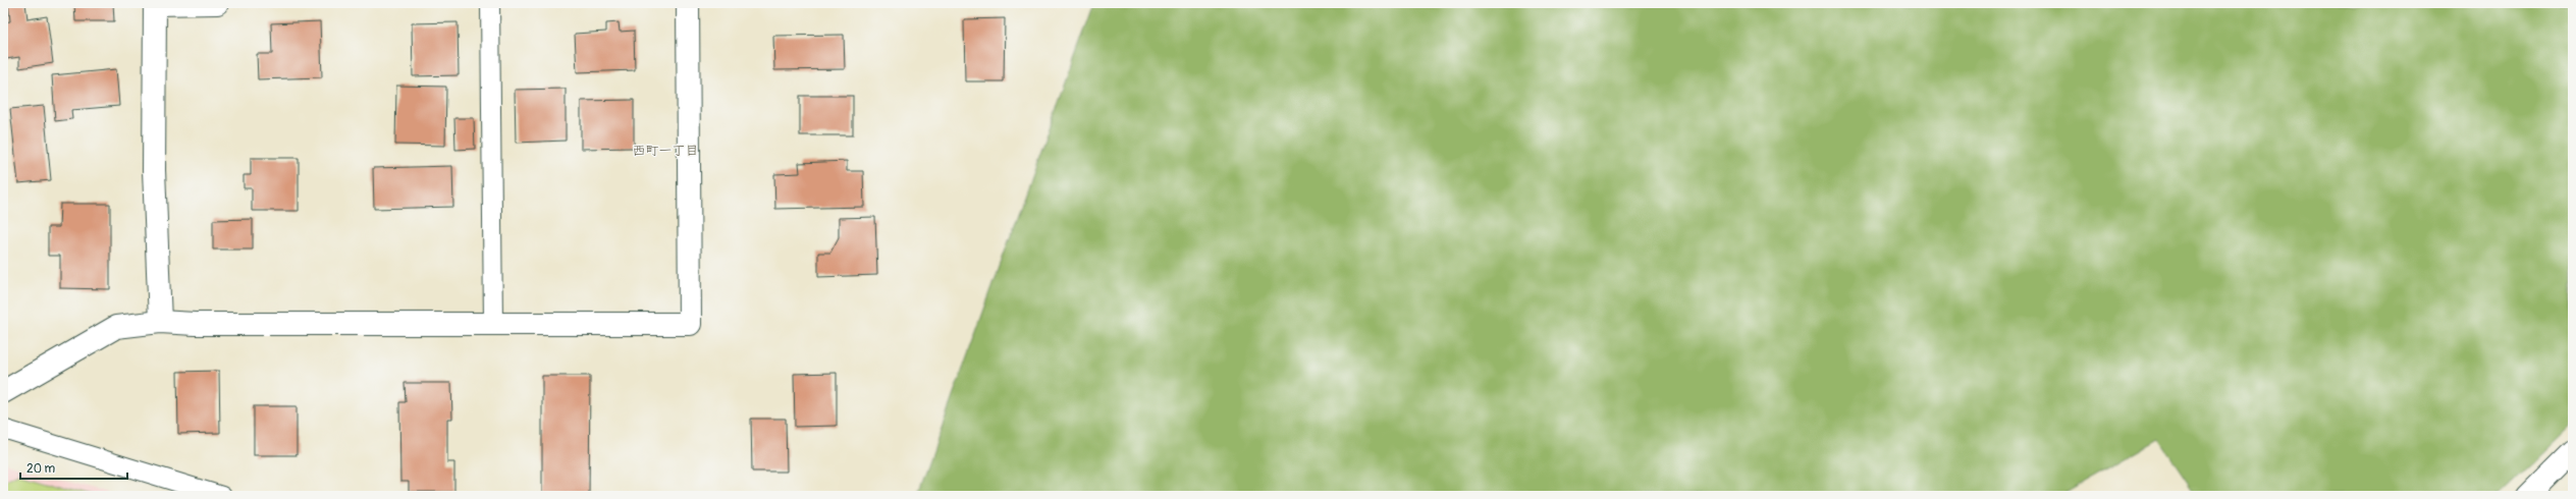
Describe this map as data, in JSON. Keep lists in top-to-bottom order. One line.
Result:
{"districts":["西町一丁目"],"scale_bar":"20 m"}
